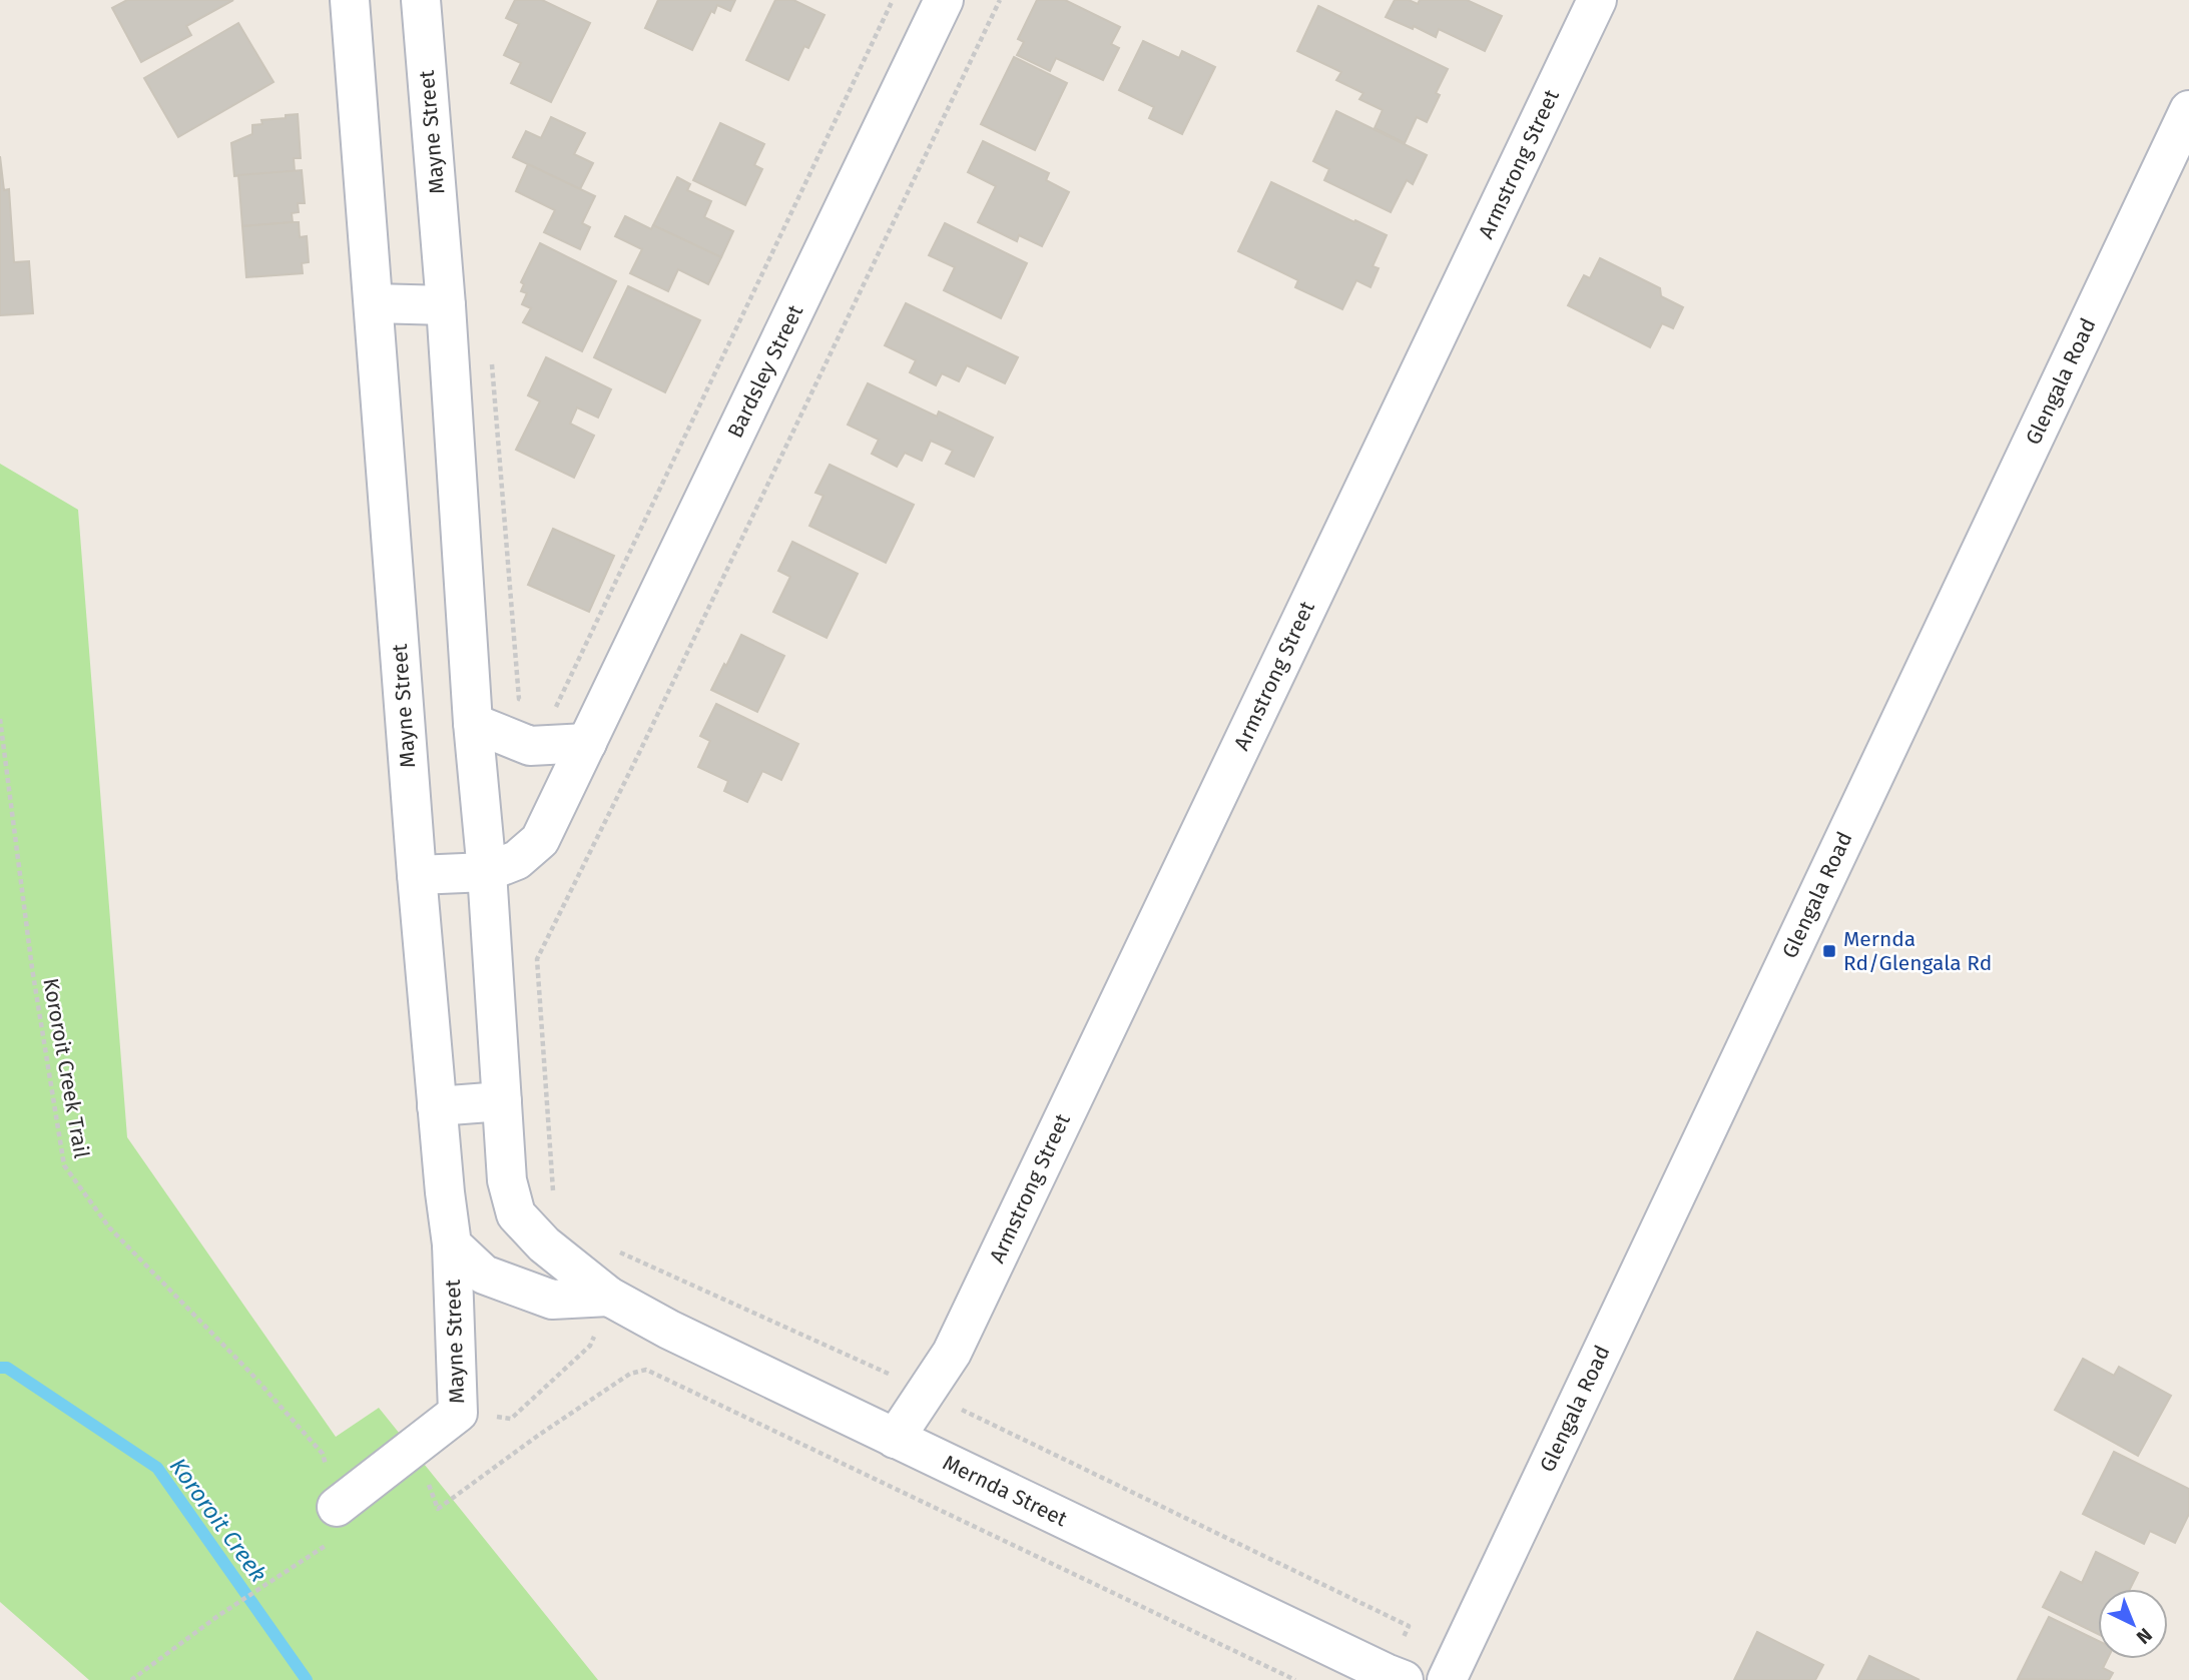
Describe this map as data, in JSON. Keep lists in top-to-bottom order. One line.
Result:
{"streets":{"street":["Mayne Street","Armstrong Street","Bardsley Street","Glengala Road","Mernda Street"],"path":["Kororoit Creek Trail"]},"crossings":[["Mayne Street","Bardsley Street"],["Mayne Street","Mernda Street"],["Armstrong Street","Mernda Street"]],"water":["Kororoit Creek"],"places":{"transit":["Mernda Rd/Glengala Rd"]},"north":"bottom right"}
